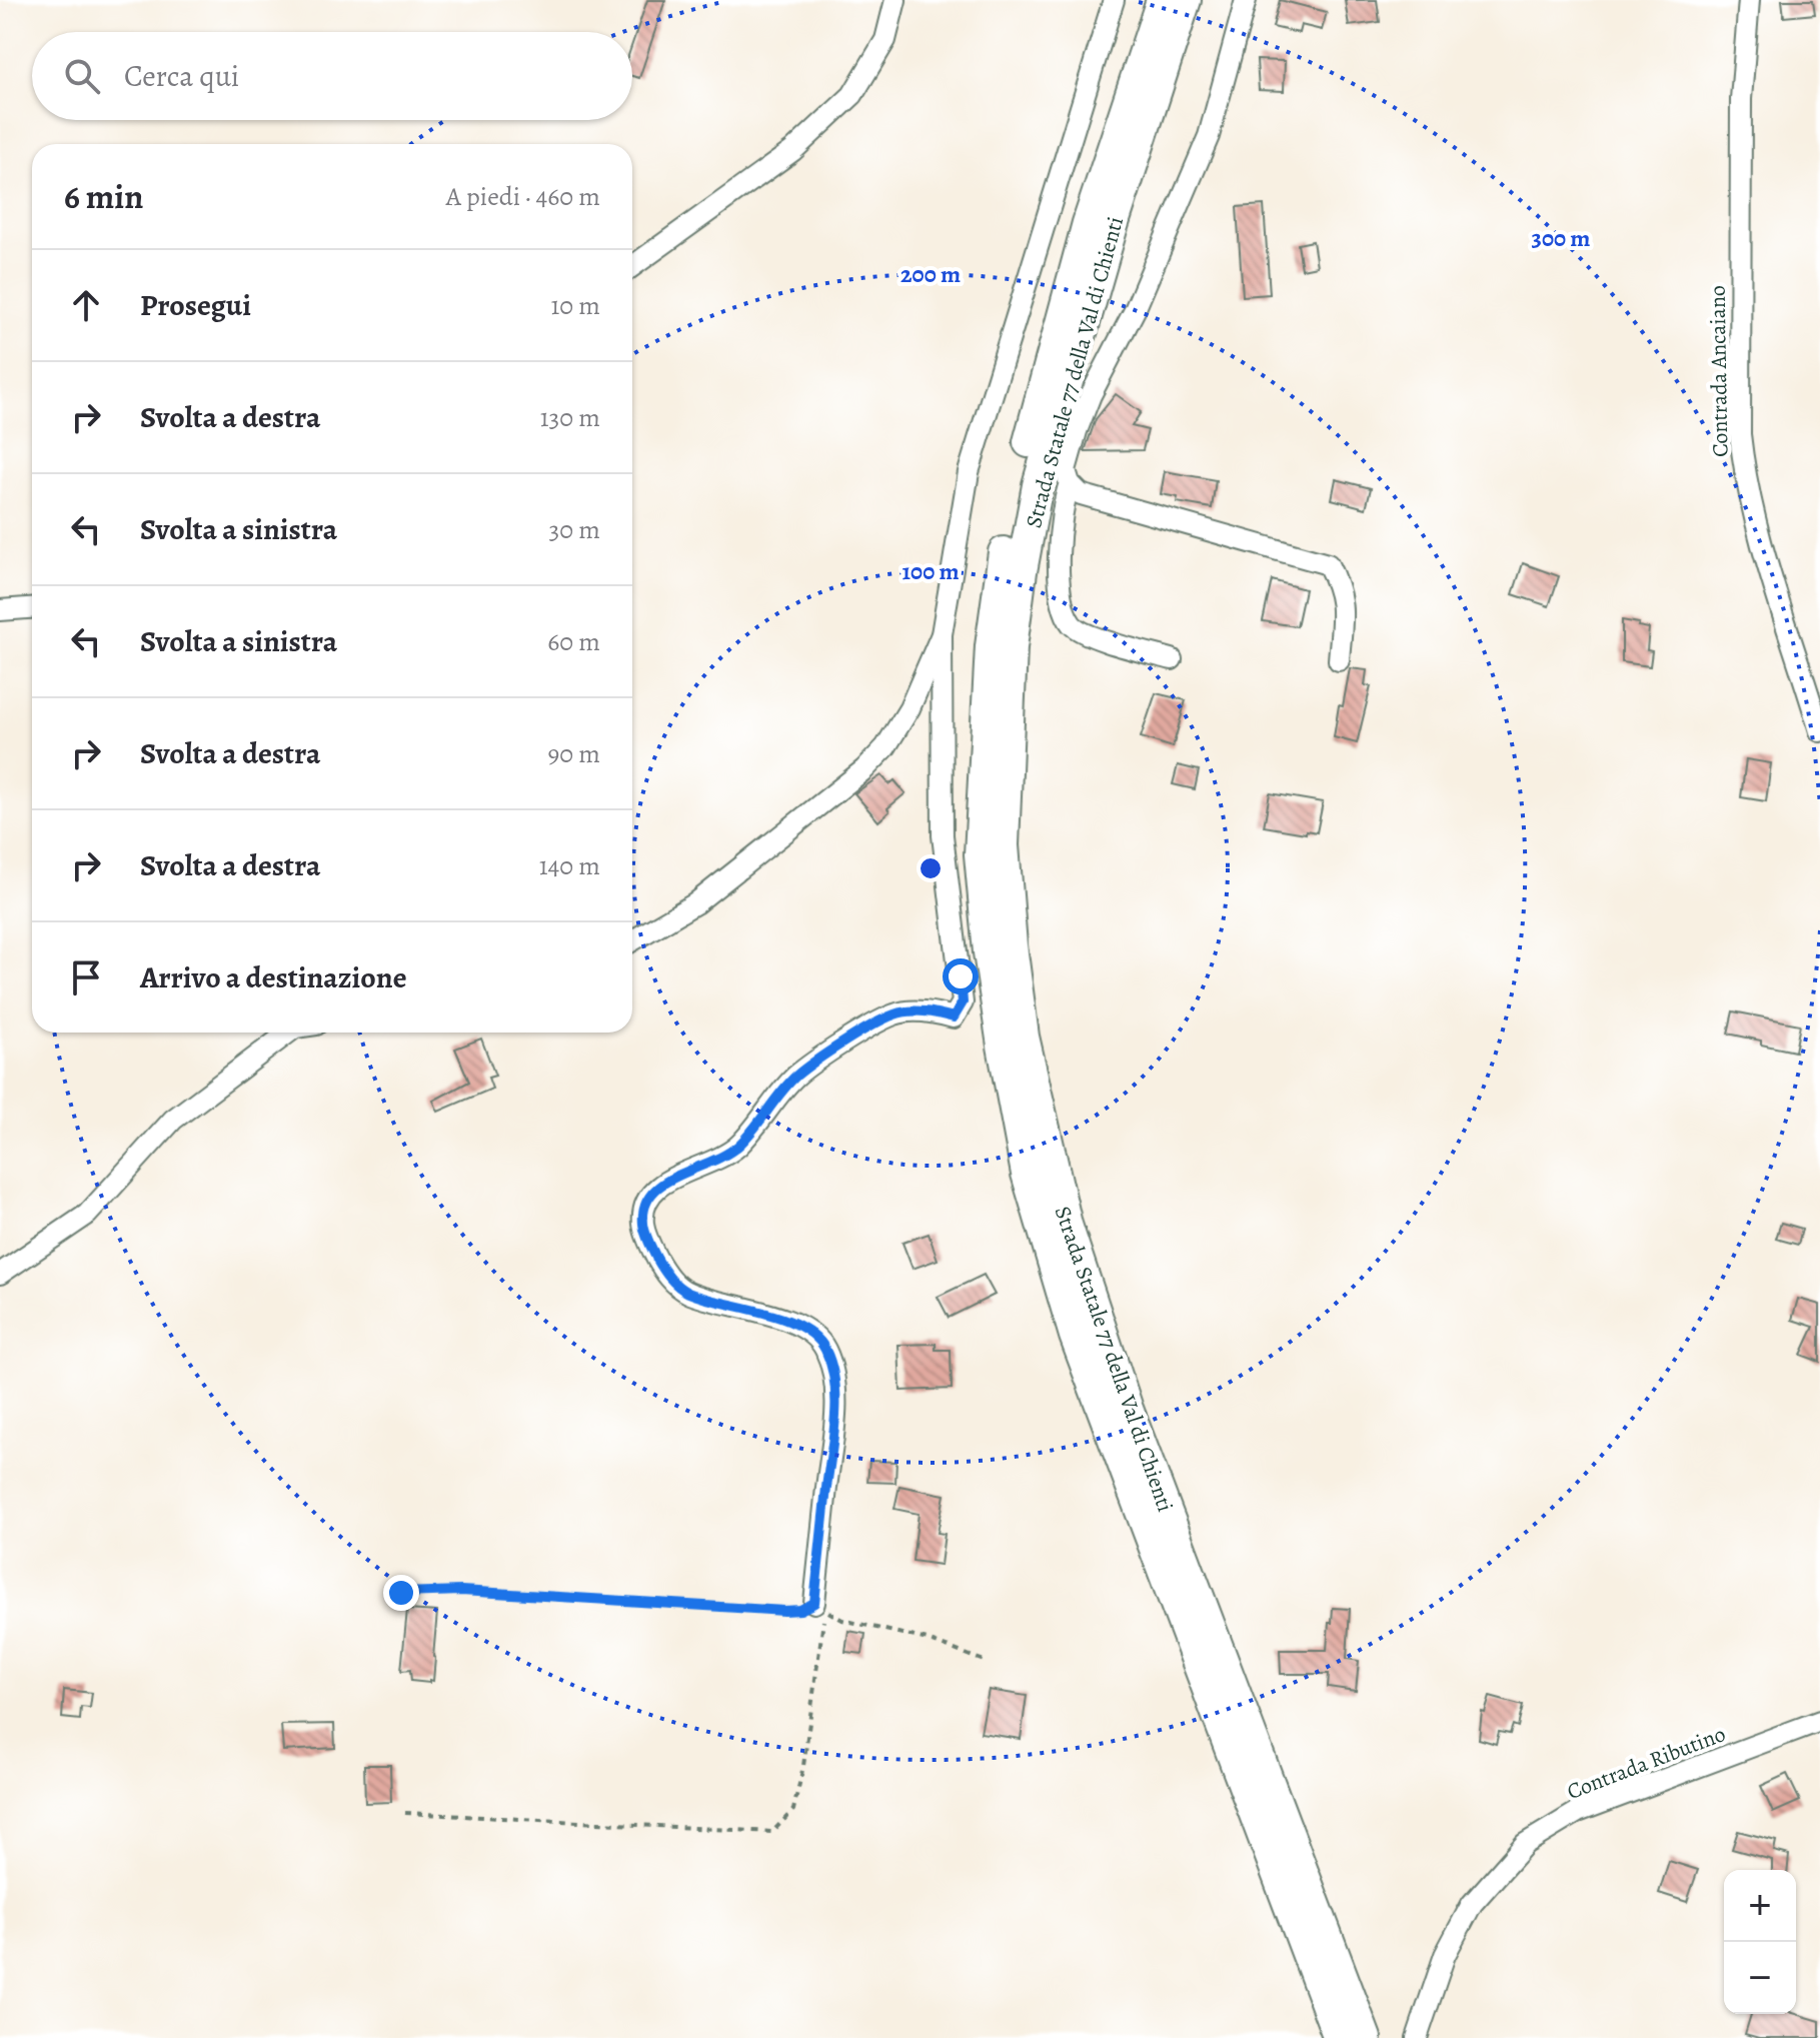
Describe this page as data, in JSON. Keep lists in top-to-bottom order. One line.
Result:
{"streets":{"highway":["Strada Statale 77 della Val di Chienti"],"street":["Contrada Ancaiano","Contrada Ributino"]},"page":{"search":"Cerca qui","heading":["6 min","A piedi · 460 m"],"list":[["Prosegui","10 m"],["Svolta a destra","130 m"],["Svolta a sinistra","30 m"],["Svolta a sinistra","60 m"],["Svolta a destra","90 m"],["Svolta a destra","140 m"],"Arrivo a destinazione"],"map_buttons":["+","−"]},"rings":["300 m","200 m","100 m"]}
